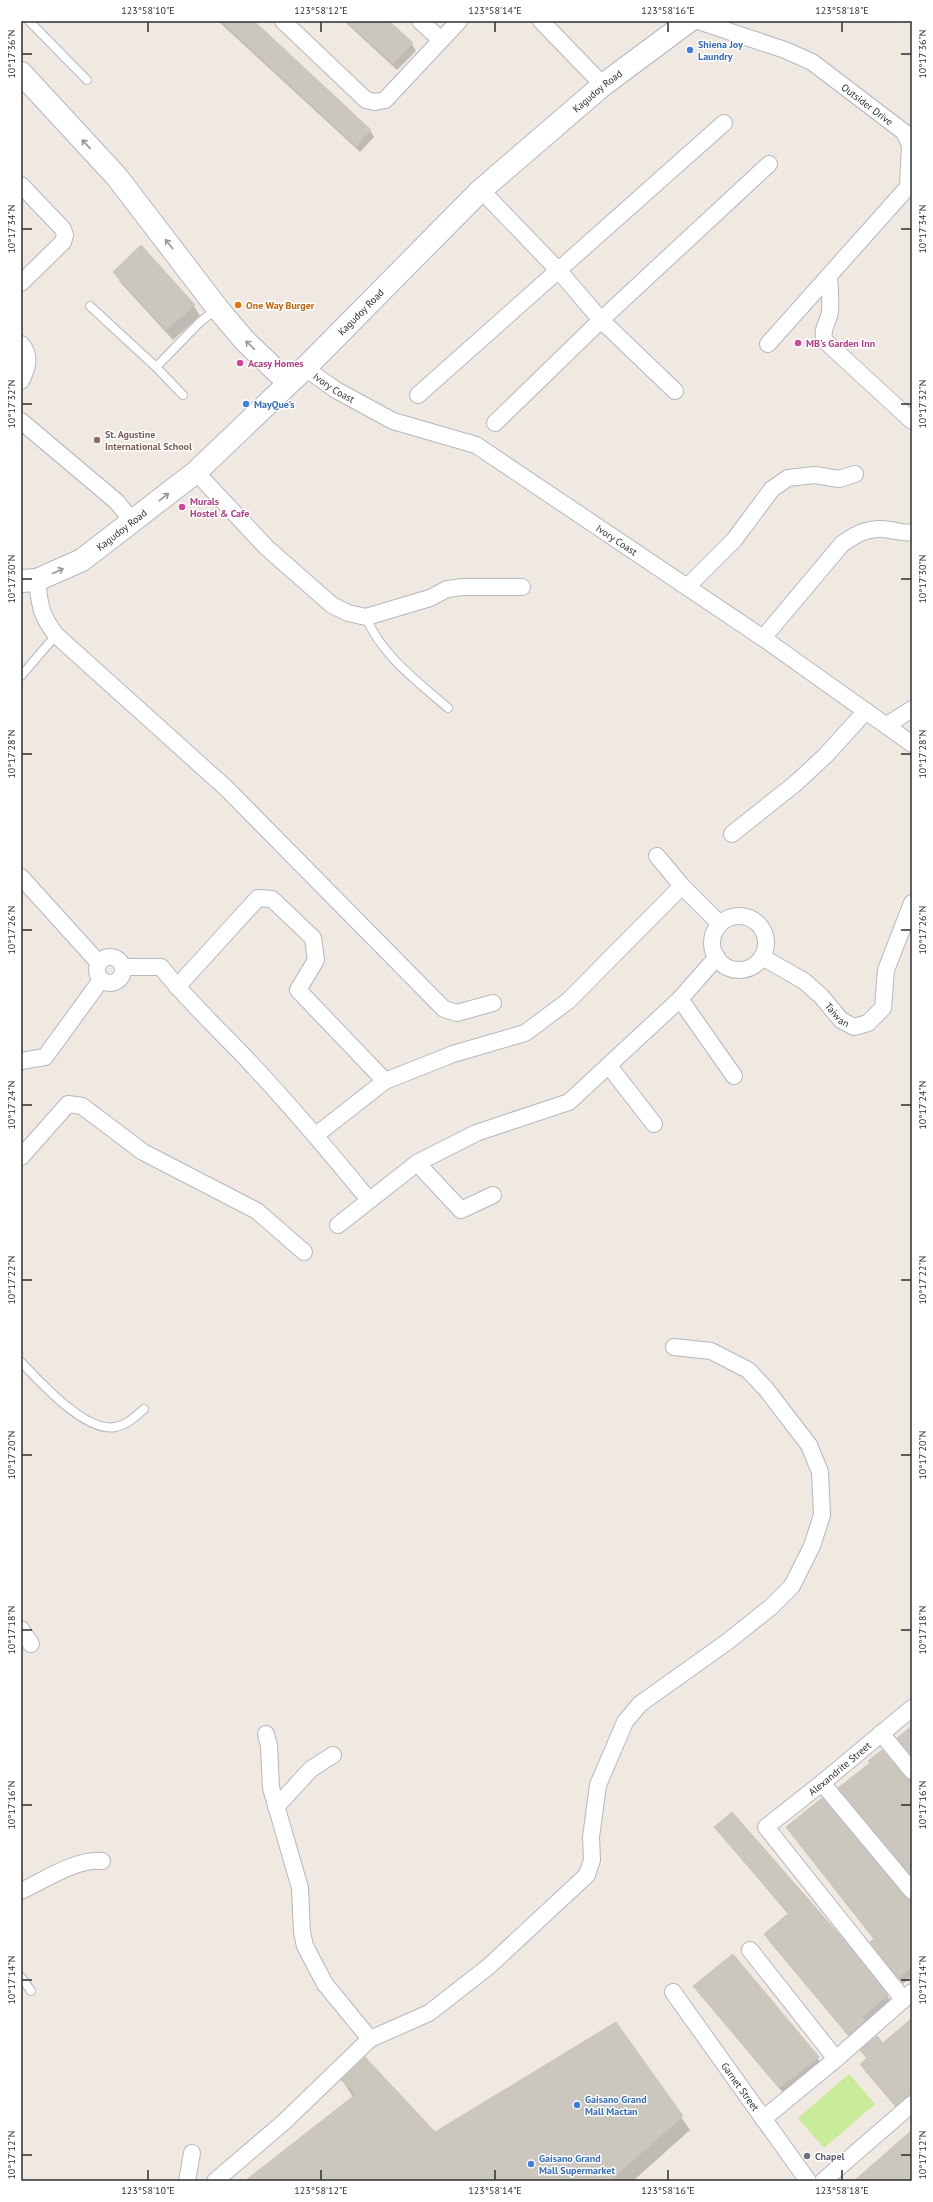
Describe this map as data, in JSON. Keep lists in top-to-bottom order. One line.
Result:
{"streets":{"street":["Kagudoy Road","Outsider Drive","Ivory Coast","Taiwan","Alexandrite Street","Garnet Street"]},"crossings":[["Kagudoy Road","Ivory Coast"]],"places":["Shiena Joy Laundry","One Way Burger","MB's Garden Inn","Acasy Homes","MayQue's","St. Agustine International School","Murals Hostel & Cafe","Gaisano Grand Mall Mactan","Chapel","Gaisano Grand Mall Supermarket"],"coordinates":["123°58'10\"E","123°58'12\"E","123°58'14\"E","123°58'16\"E","123°58'18\"E","10°17'36\"N","10°17'34\"N","10°17'32\"N","10°17'30\"N","10°17'28\"N","10°17'26\"N","10°17'24\"N","10°17'22\"N","10°17'20\"N","10°17'18\"N","10°17'16\"N","10°17'14\"N","10°17'12\"N"]}
